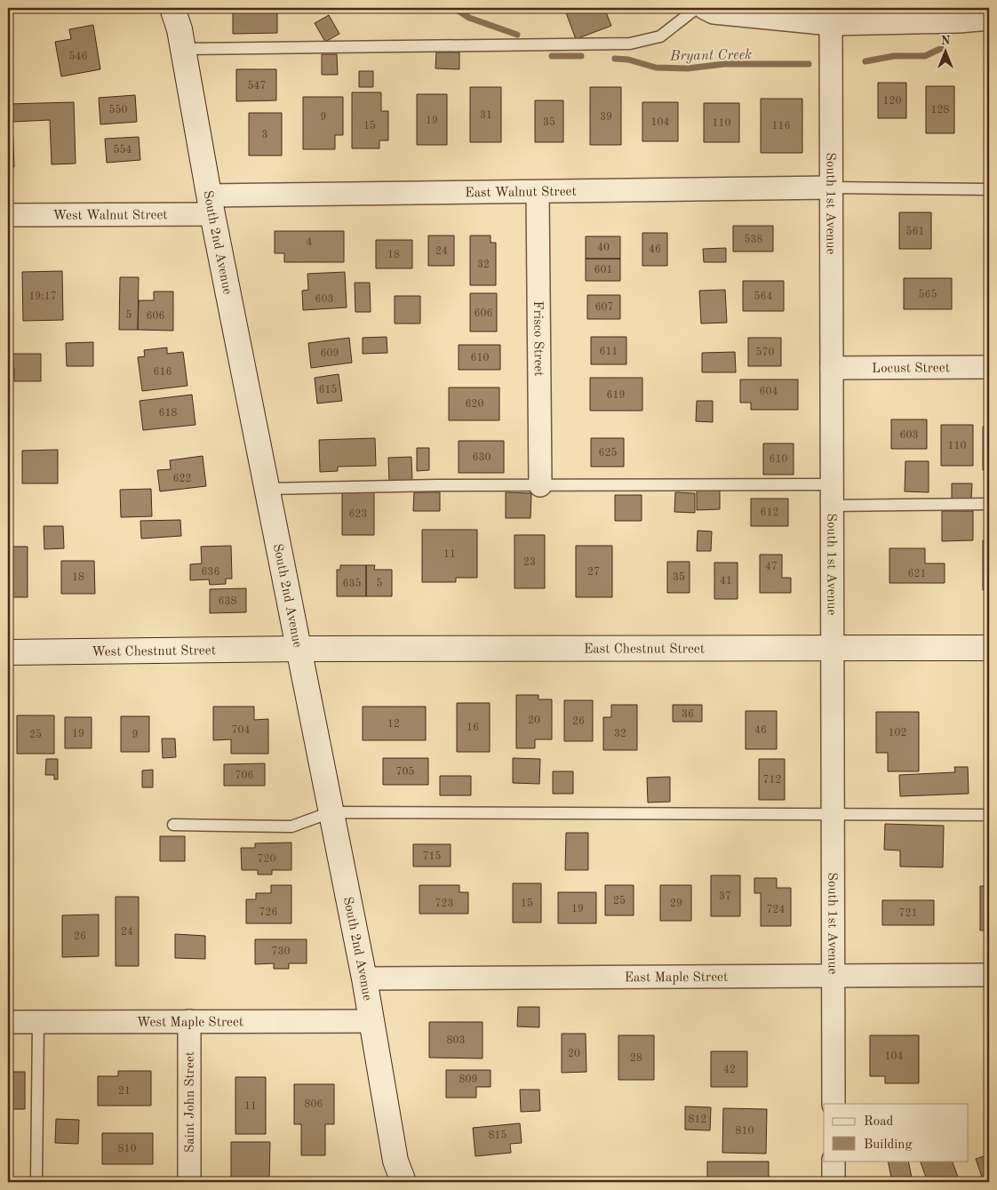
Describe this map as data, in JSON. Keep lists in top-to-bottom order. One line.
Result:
{"streets":{"main road":["South 2nd Avenue","East Chestnut Street","West Chestnut Street"],"street":["East Walnut Street","South 1st Avenue","West Walnut Street","Frisco Street","Locust Street","East Maple Street","West Maple Street","Saint John Street"]},"crossings":[["East Walnut Street","South 1st Avenue"],["East Walnut Street","West Walnut Street"],["East Walnut Street","South 2nd Avenue"],["East Walnut Street","Frisco Street"],["South 1st Avenue","Locust Street"],["South 1st Avenue","East Chestnut Street"],["South 1st Avenue","East Maple Street"],["West Walnut Street","South 2nd Avenue"],["South 2nd Avenue","East Chestnut Street"],["South 2nd Avenue","West Chestnut Street"],["South 2nd Avenue","East Maple Street"],["South 2nd Avenue","West Maple Street"],["East Chestnut Street","West Chestnut Street"],["West Maple Street","Saint John Street"]],"water":["Bryant Creek"],"house_numbers":["546","547","120","550","128","31","9","39","19","35","104","110","15","116","3","554","561","538","4","40","46","24","18","32","601","565","19;17","564","603","607","606","5","606","611","570","609","610","616","615","604","619","620","618","603","110","625","630","610","622","612","623","11","23","47","636","27","621","18","35","41","635","5","638","36","20","26","12","16","704","46","102","19","32","25","9","705","706","712","715","720","37","25","723","15","29","19","724","726","721","24","26","730","803","20","104","28","42","809","21","806","11","812","810","815","810"],"legend":["Road","Building"],"north":"top"}
